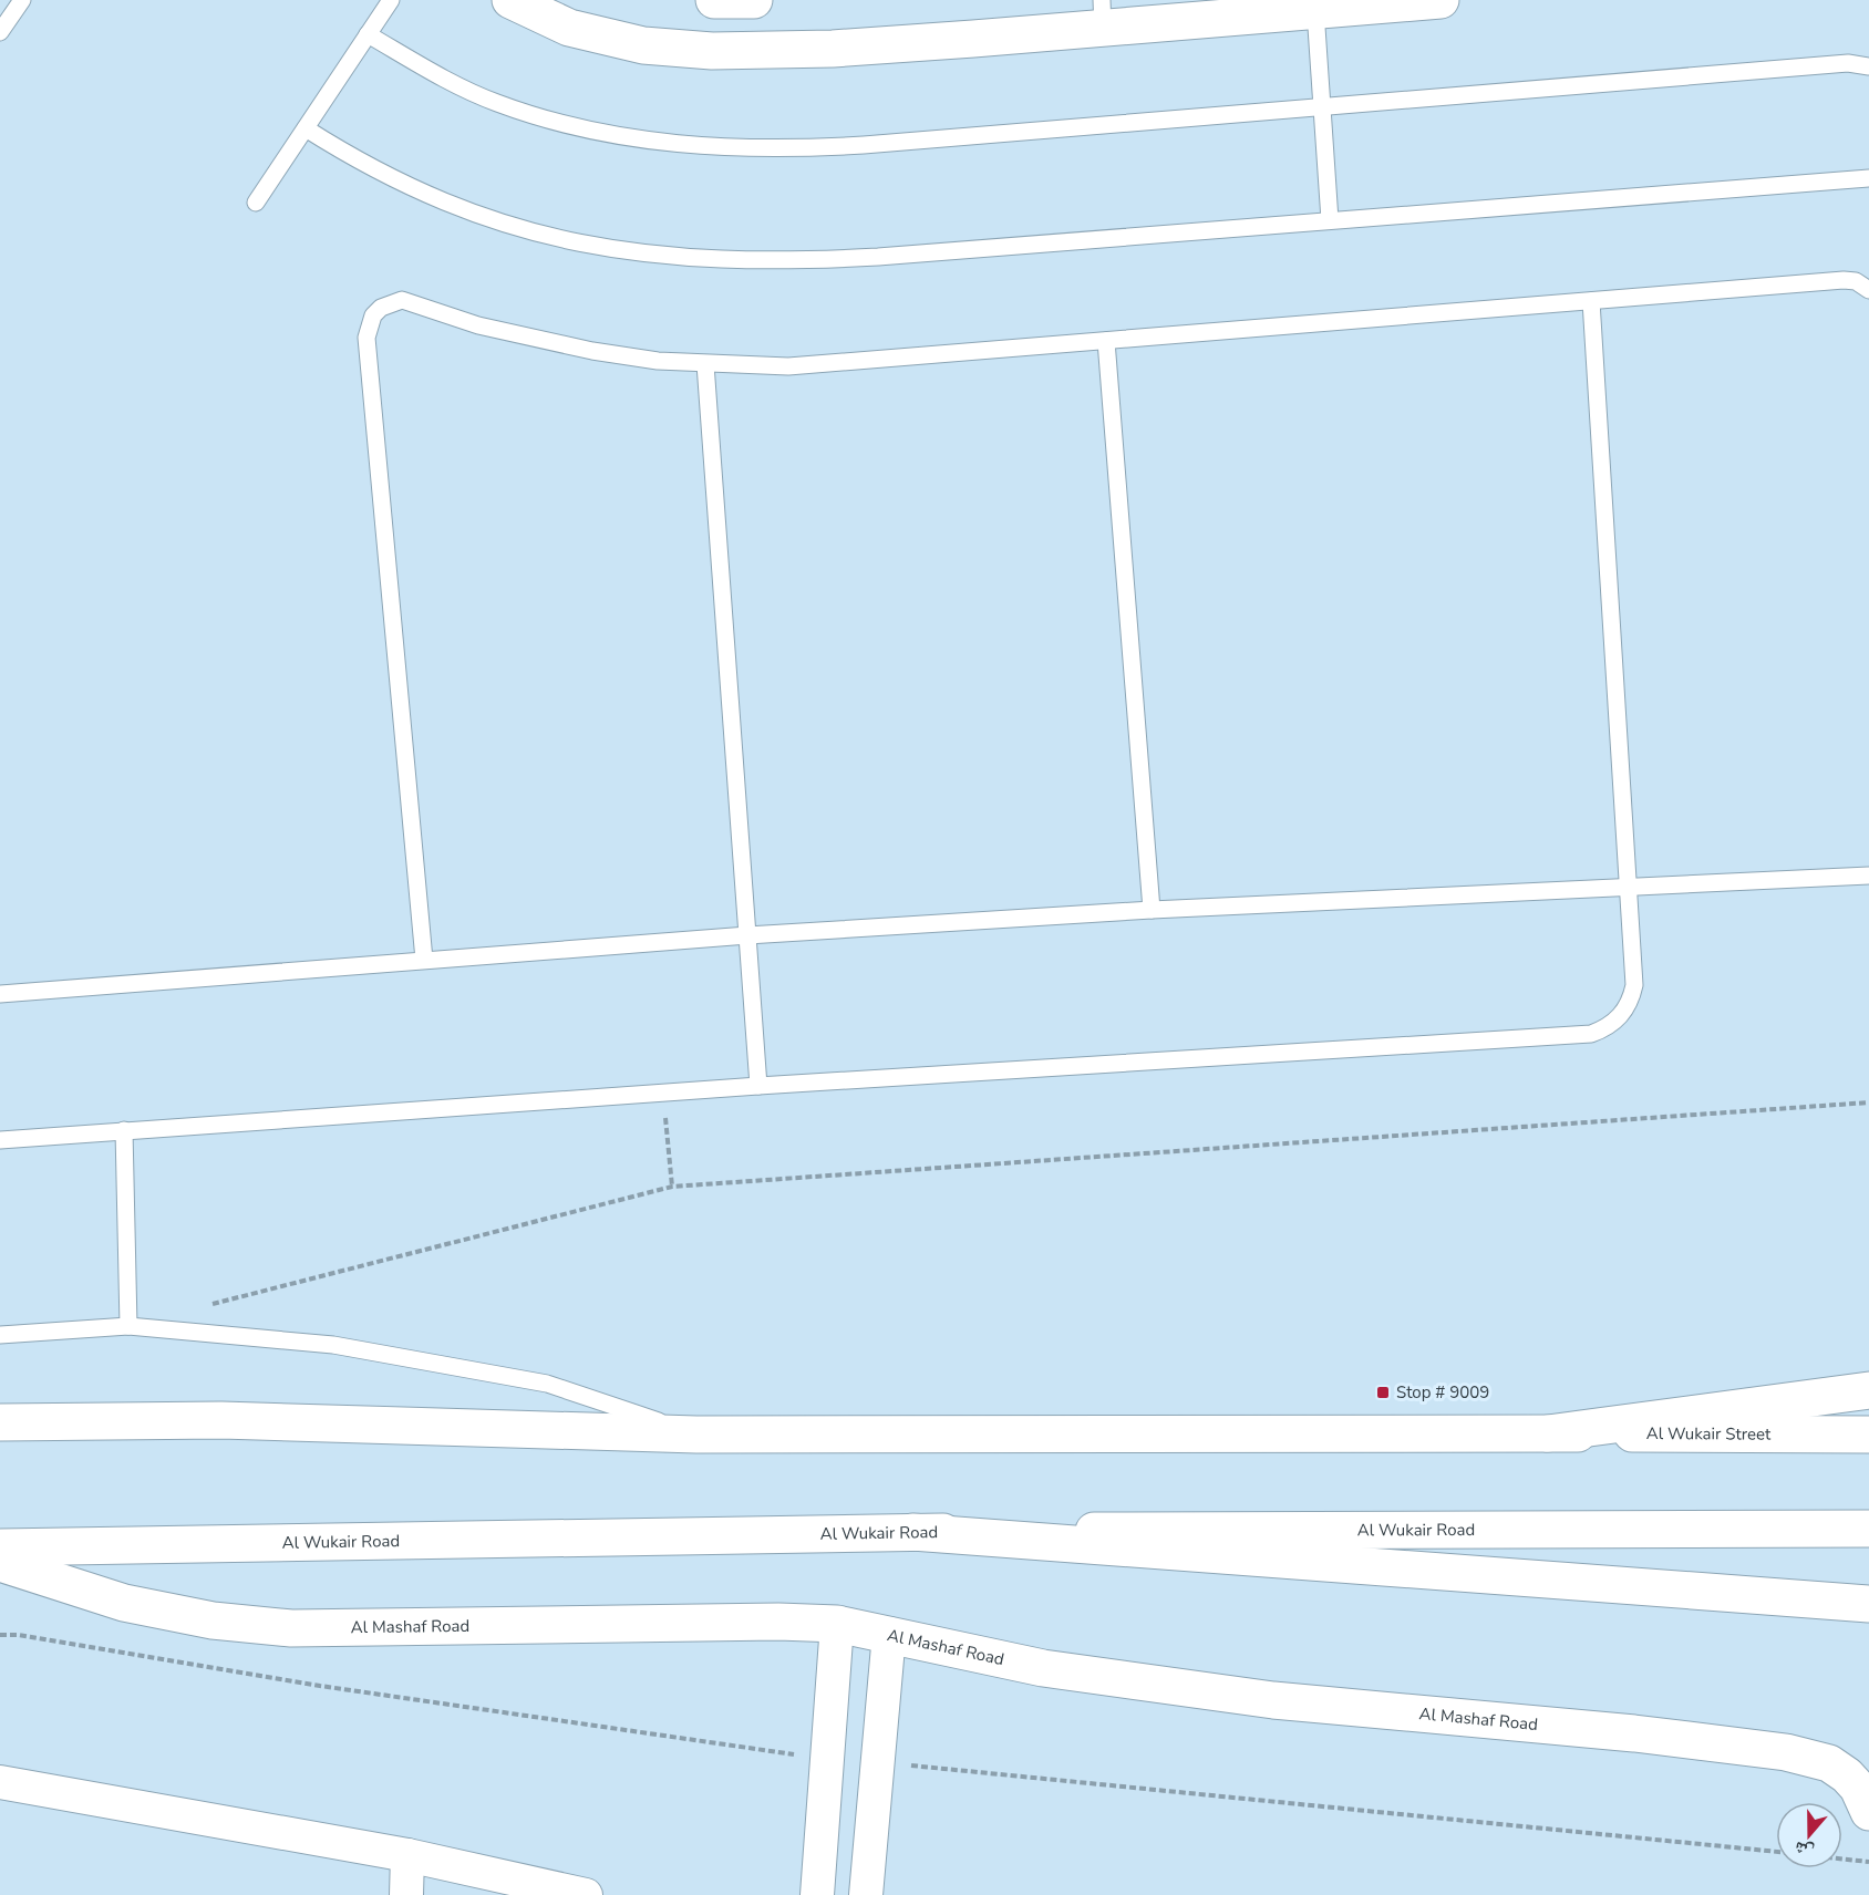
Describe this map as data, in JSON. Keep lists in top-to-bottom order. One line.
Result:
{"streets":{"main road":["Al Wukair Street","Al Wukair Road","Al Mashaf Road"]},"places":{"transit":["Stop # 9009"]},"north":"bottom"}
